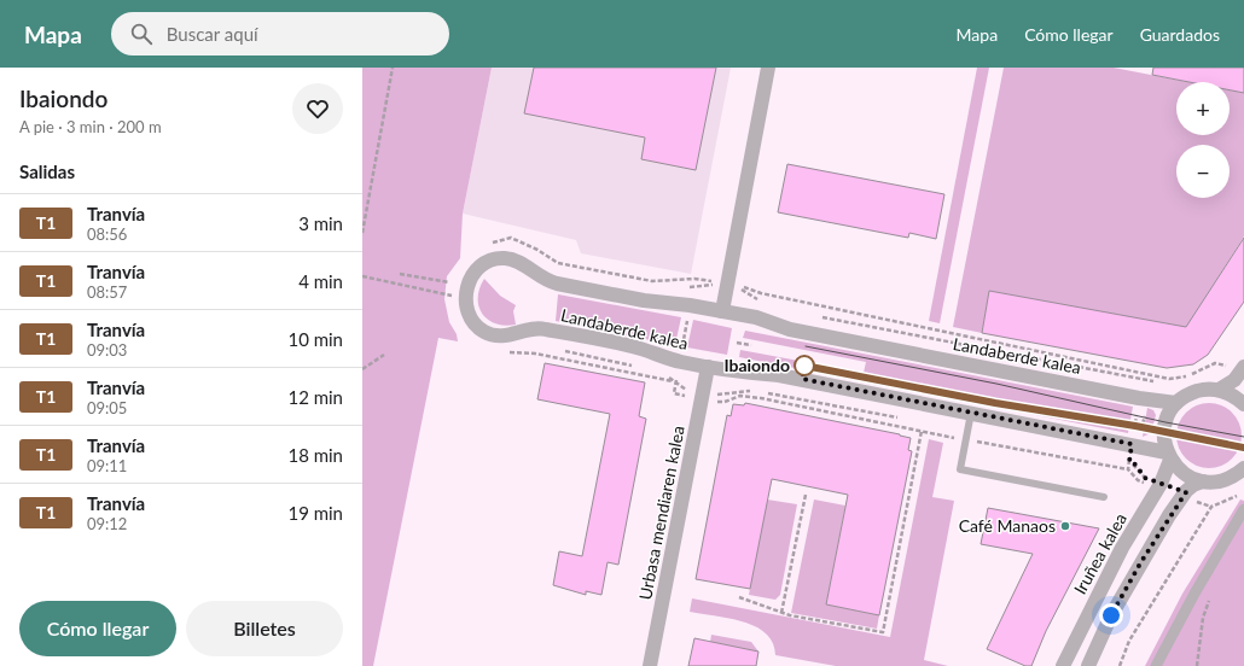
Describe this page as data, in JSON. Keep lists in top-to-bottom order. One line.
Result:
{"streets":{"street":["Landaberde kalea","Urbasa mendiaren kalea","Iruñea kalea"]},"crossings":[["Landaberde kalea","Urbasa mendiaren kalea"],["Landaberde kalea","Iruñea kalea"]],"places":["Ibaiondo","Café Manaos"],"lines":["tram line T1"],"page":{"header":"Mapa","search":"Buscar aquí","nav":["Mapa","Cómo llegar","Guardados"],"heading":[["Ibaiondo","A pie · 3 min · 200 m"],"Salidas"],"map_buttons":["+","−"],"list":[{"mark":"T1","name":"Tranvía","note":"08:56","value":"3 min"},{"mark":"T1","name":"Tranvía","note":"08:57","value":"4 min"},{"mark":"T1","name":"Tranvía","note":"09:03","value":"10 min"},{"mark":"T1","name":"Tranvía","note":"09:05","value":"12 min"},{"mark":"T1","name":"Tranvía","note":"09:11","value":"18 min"},{"mark":"T1","name":"Tranvía","note":"09:12","value":"19 min"}],"buttons":["Cómo llegar","Billetes"]}}
